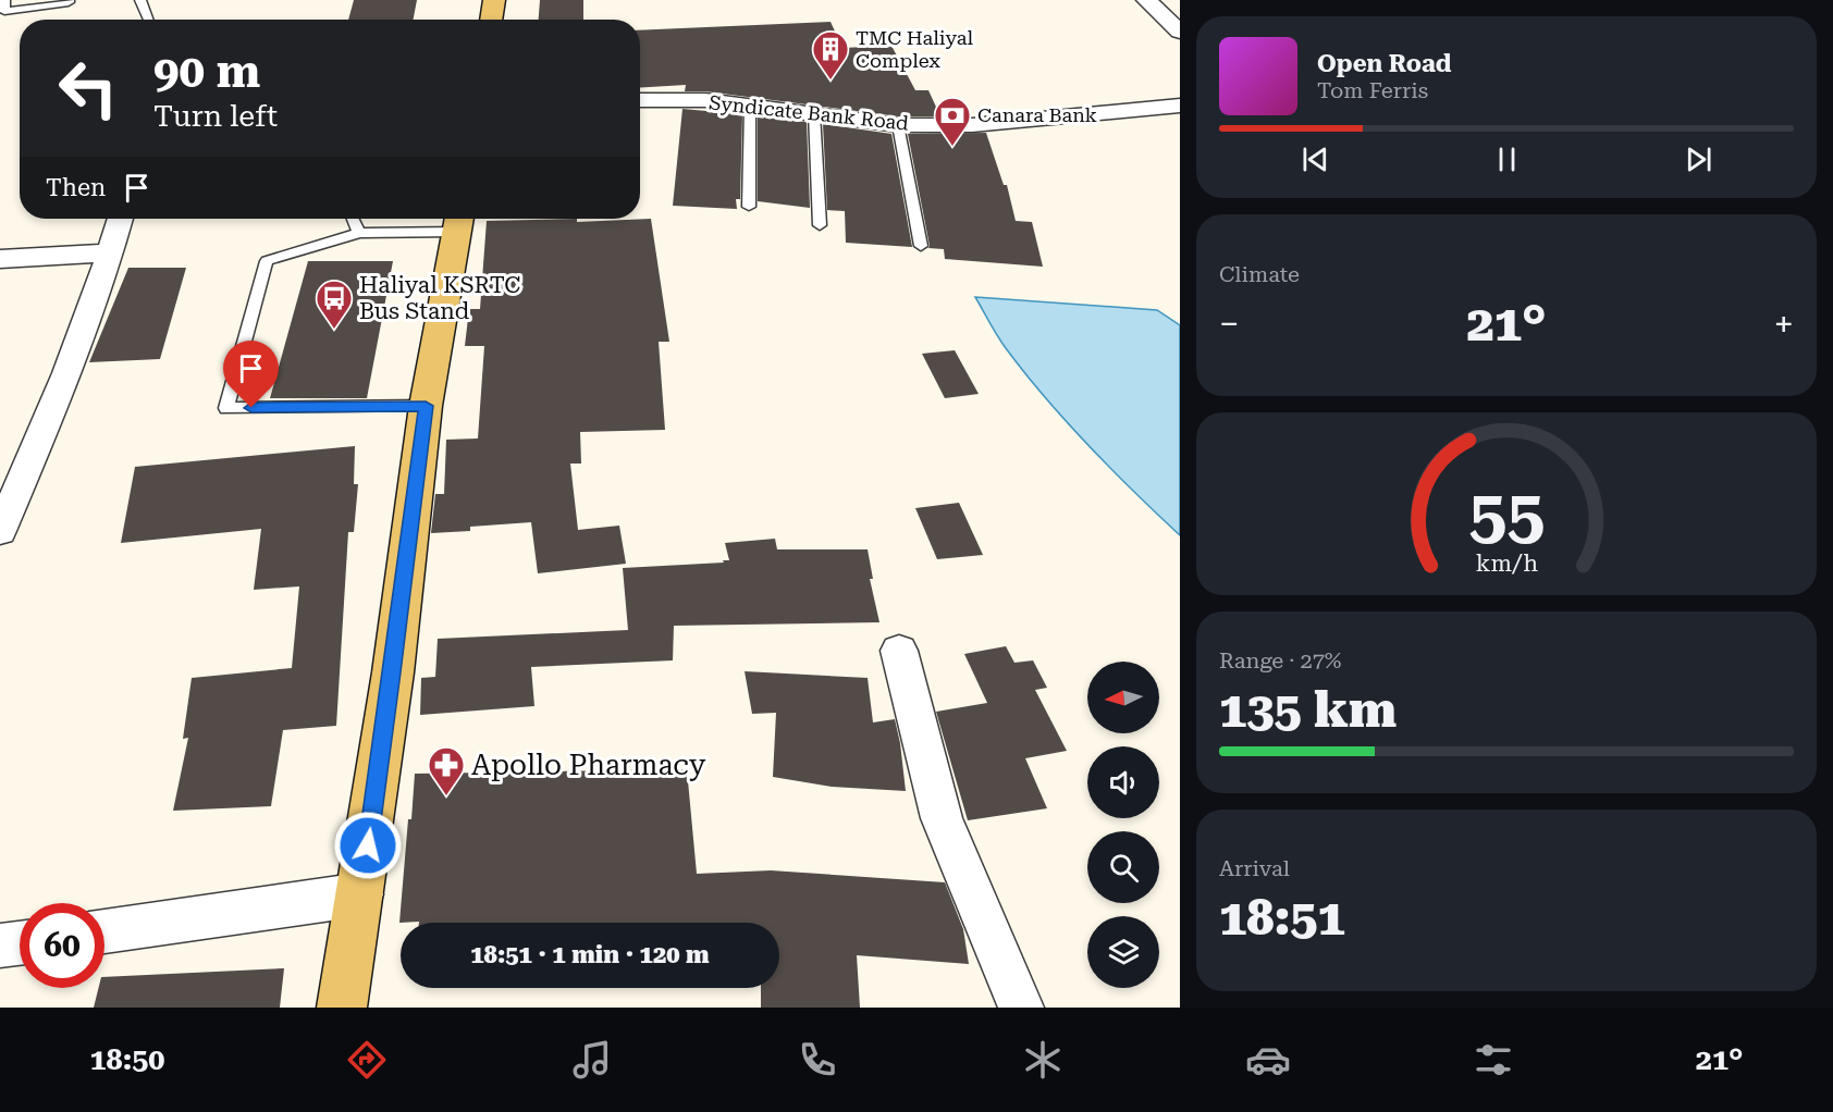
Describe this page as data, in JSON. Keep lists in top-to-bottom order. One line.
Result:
{"streets":{"street":["Syndicate Bank Road"]},"places":{"building":["TMC Haliyal Complex"],"bank":["Canara Bank"],"bus stop":["Haliyal KSRTC Bus Stand"],"pharmacy":["Apollo Pharmacy"]},"north":"left","page":{"turn":["90 m","Turn left"],"song":["Open Road","Tom Ferris"],"then":"Then","tile":["Climate",["Range · 27%","135 km"],["Arrival","18:51"]],"heat":["−","21°","+"],"limit":"60","trip":"18:51 · 1 min · 120 m","tabs":["18:50","21°"],"gauge":["55","km/h"]}}
